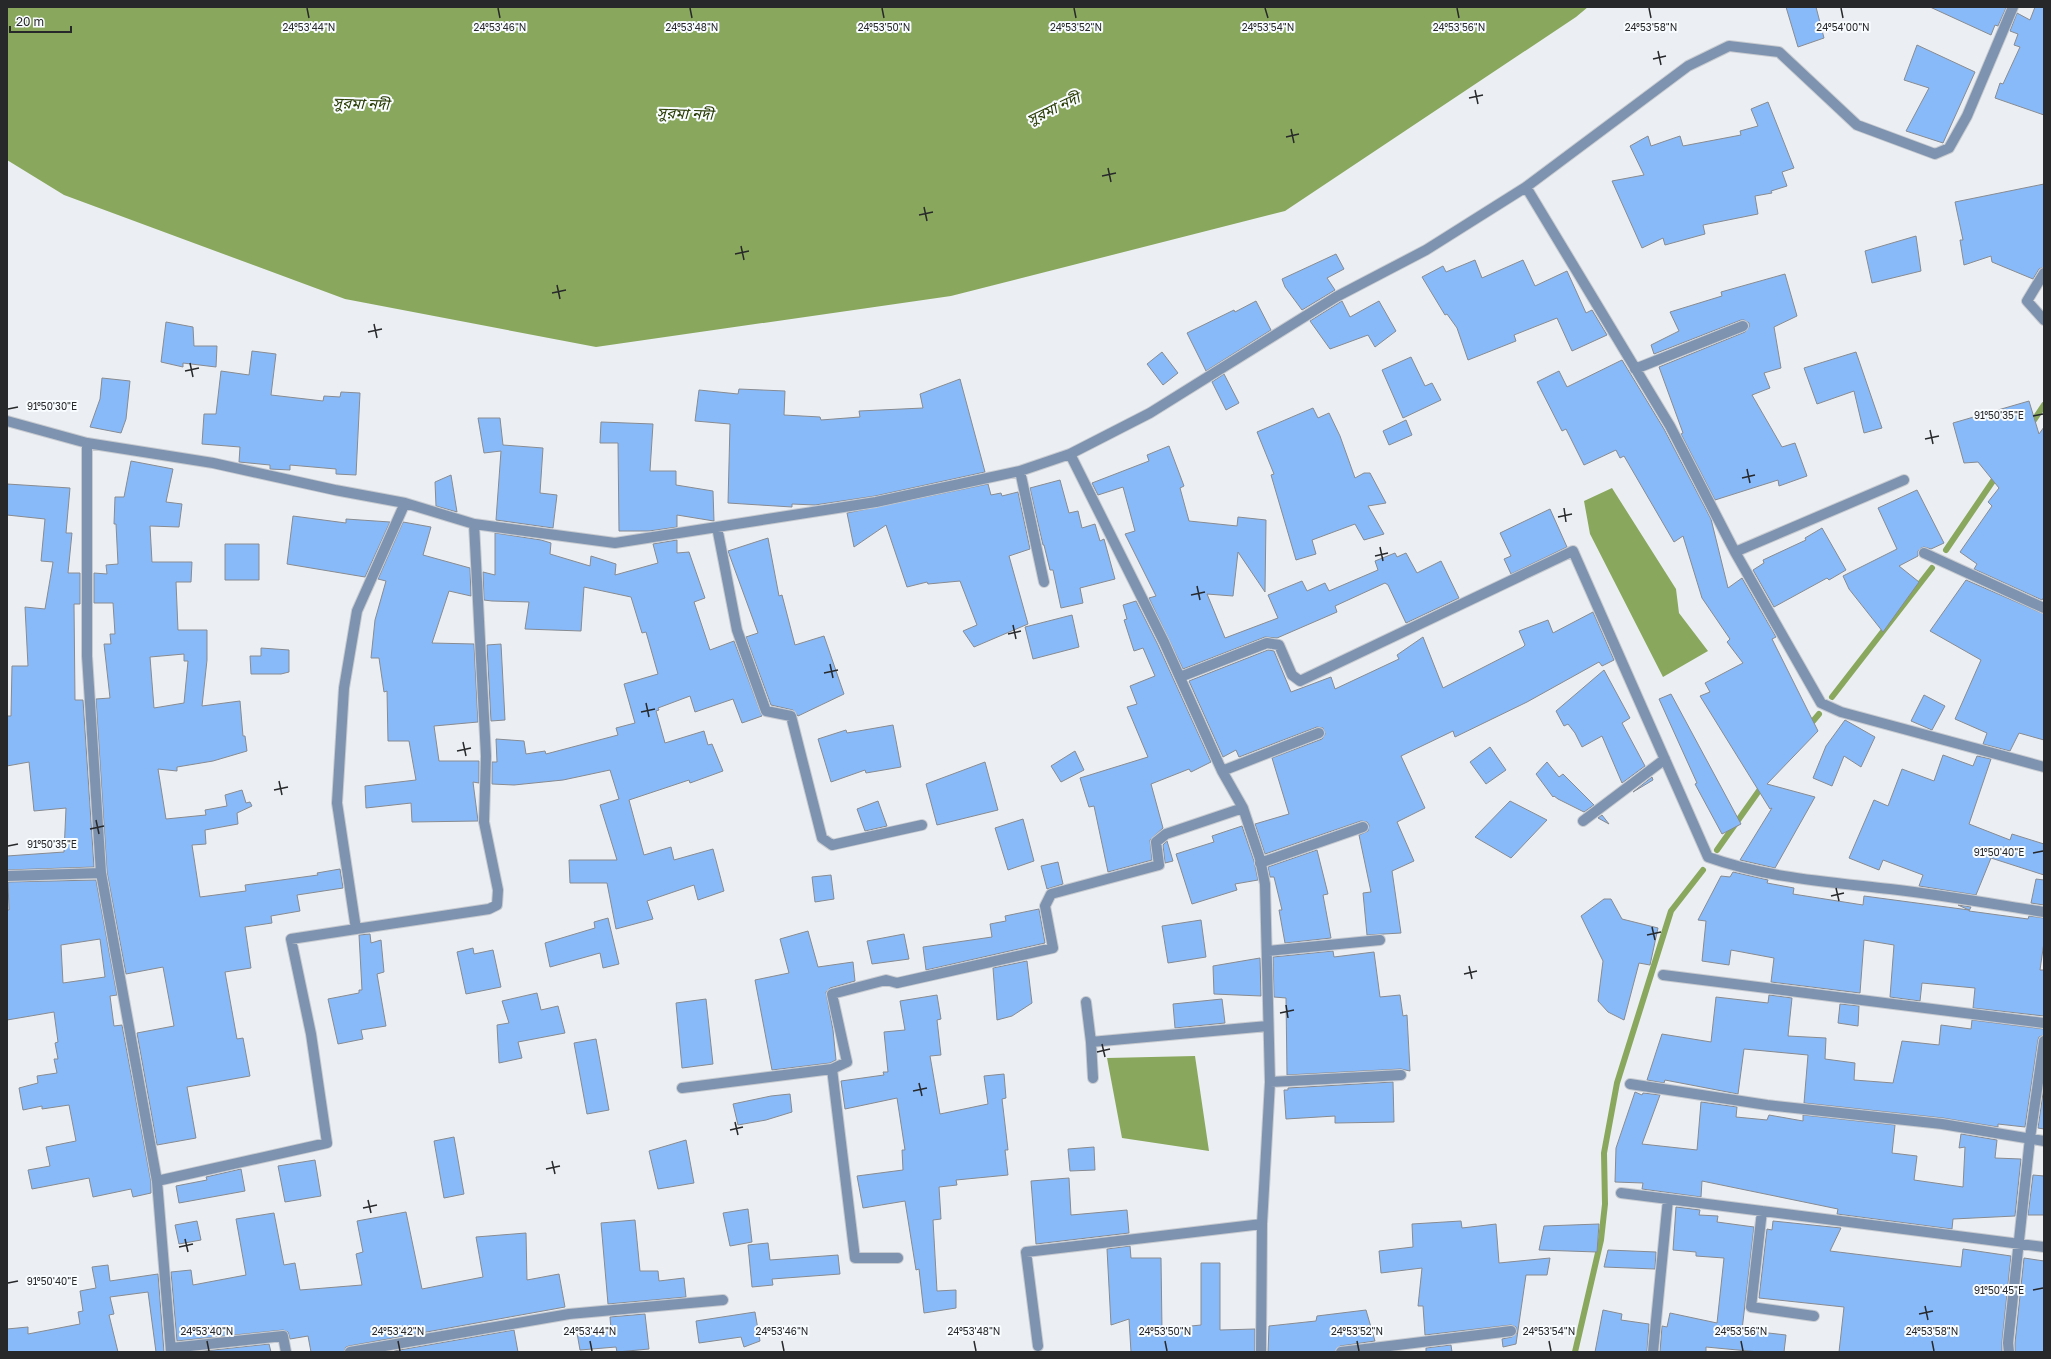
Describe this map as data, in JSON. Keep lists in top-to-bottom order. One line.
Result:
{"water":["সুরমা নদী"],"scale_bar":"20 m","coordinates":["24°53'44\"N","24°53'46\"N","24°53'48\"N","24°53'50\"N","24°53'52\"N","24°53'54\"N","24°53'56\"N","24°53'58\"N","24°54'00\"N","91°50'30\"E","91°50'35\"E","91°50'40\"E","91°50'45\"E","24°53'40\"N","24°53'42\"N"]}
